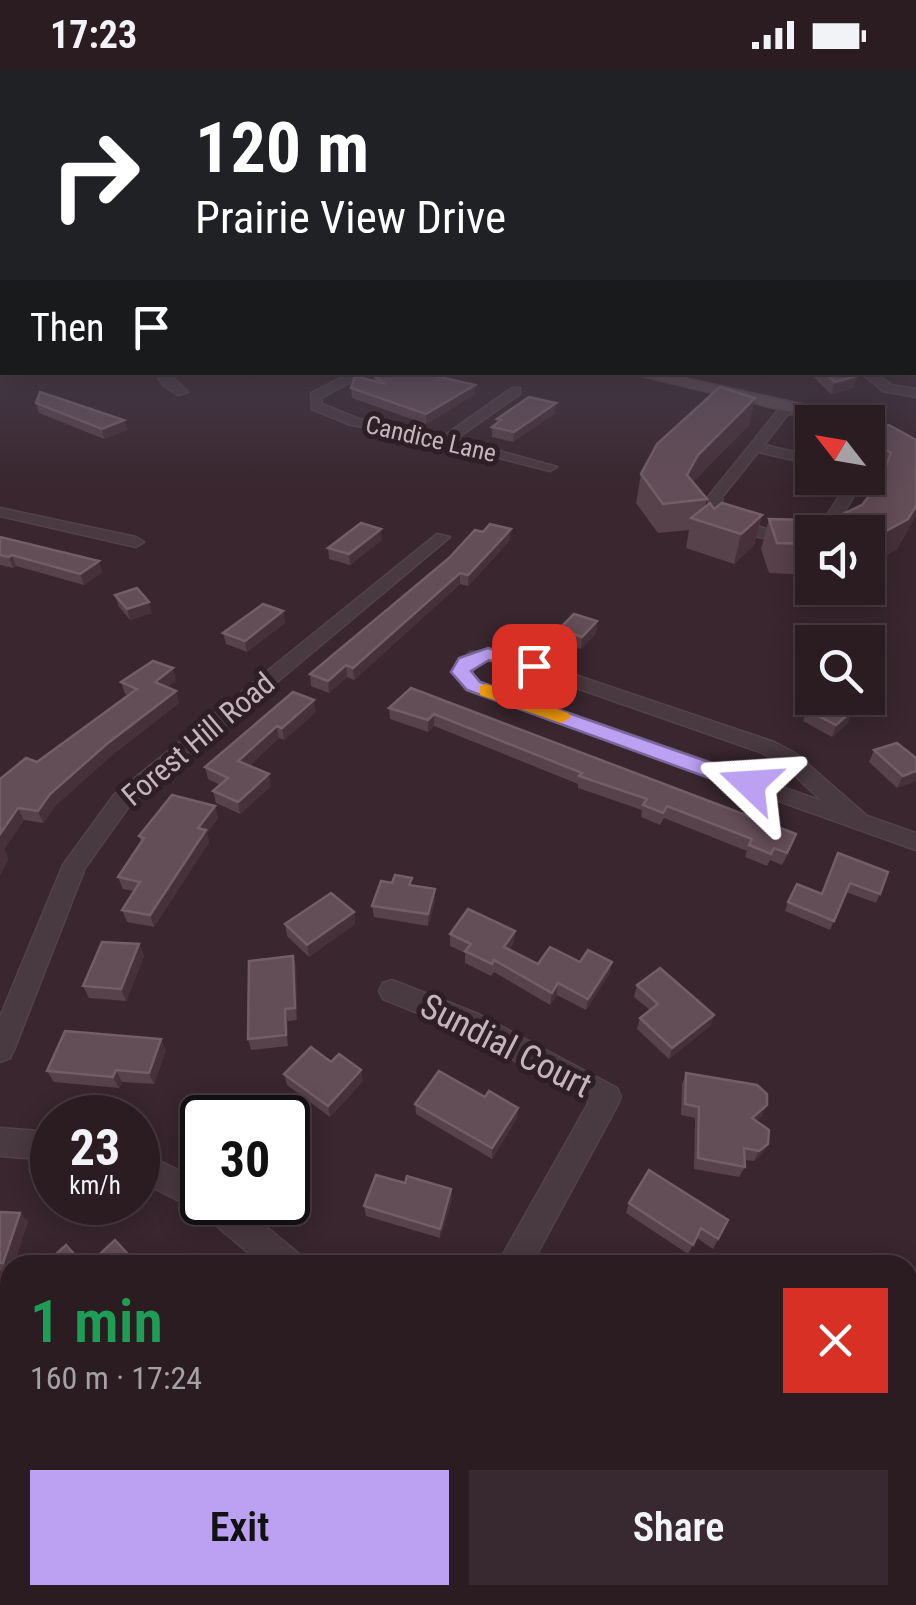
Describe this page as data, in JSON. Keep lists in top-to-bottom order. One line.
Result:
{"streets":{"street":["Candice Lane","Forest Hill Road","Sundial Court"]},"north":"top left","page":{"status":"17:23","turn":["120 m","Prairie View Drive"],"then":"Then","speed":"23 km/h","limit":"30","heading":["1 min","160 m · 17:24"],"buttons":["Exit","Share"]}}
